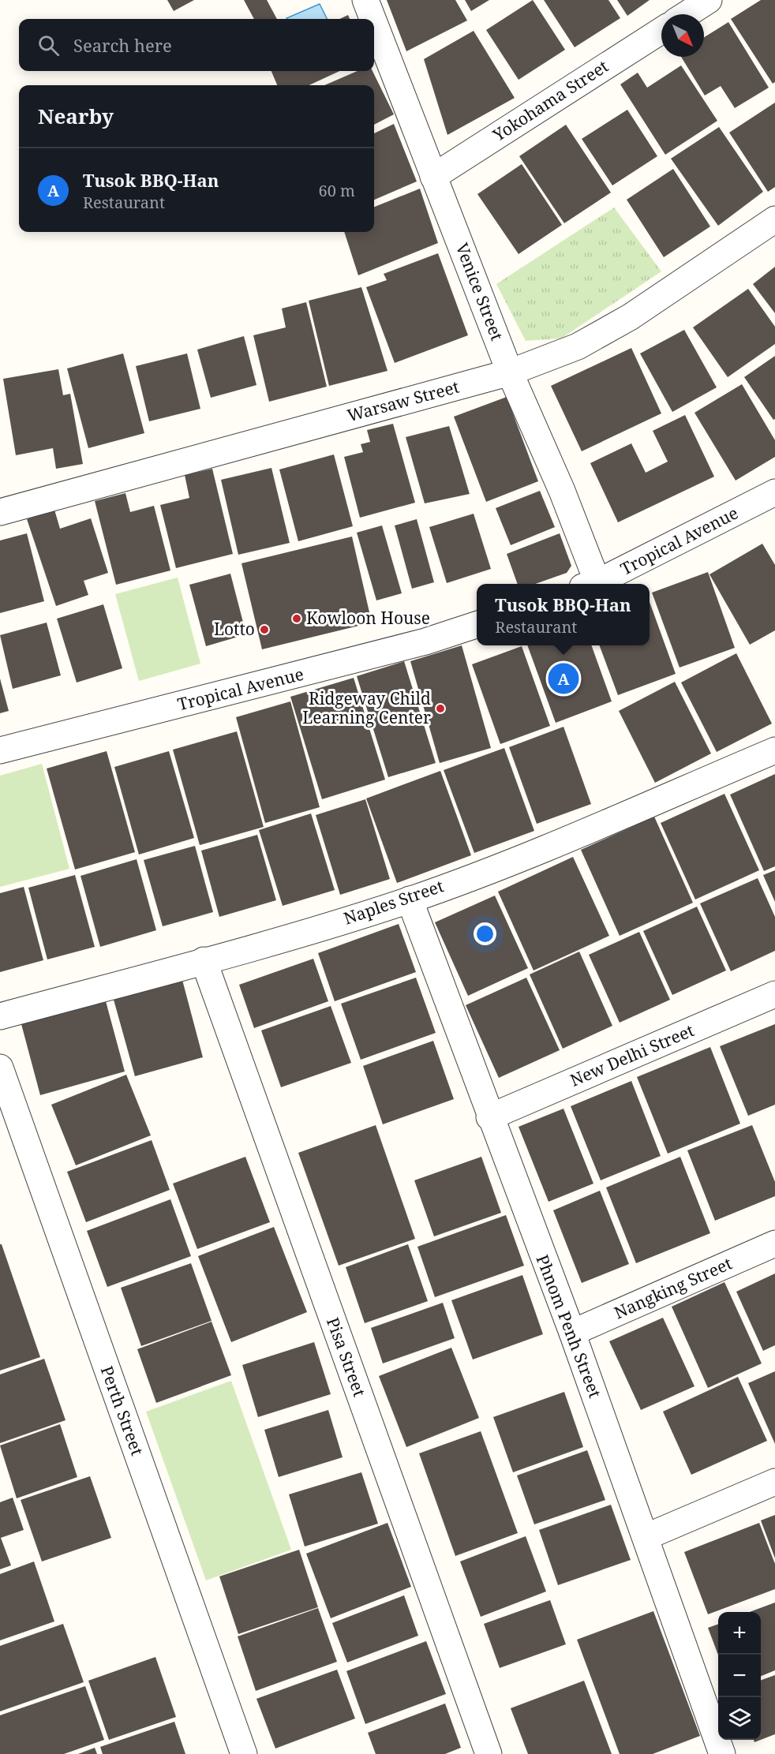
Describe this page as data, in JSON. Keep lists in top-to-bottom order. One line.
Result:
{"streets":{"street":["Yokohama Street","Venice Street","Warsaw Street","Tropical Avenue","Naples Street","New Delhi Street","Nangking Street","Phnom Penh Street","Pisa Street","Perth Street"]},"crossings":[["Yokohama Street","Venice Street"],["Venice Street","Warsaw Street"],["Naples Street","Phnom Penh Street"],["Naples Street","Pisa Street"],["New Delhi Street","Phnom Penh Street"],["Nangking Street","Phnom Penh Street"]],"places":["Kowloon House","Lotto","Ridgeway Child Learning Center"],"north":"bottom right","page":{"search":"Search here","heading":"Nearby","list":[{"mark":"A","name":"Tusok BBQ-Han","note":"Restaurant","value":"60 m"}],"popup":["Tusok BBQ-Han","Restaurant"],"pins":"A","map_buttons":["+","−"]}}
